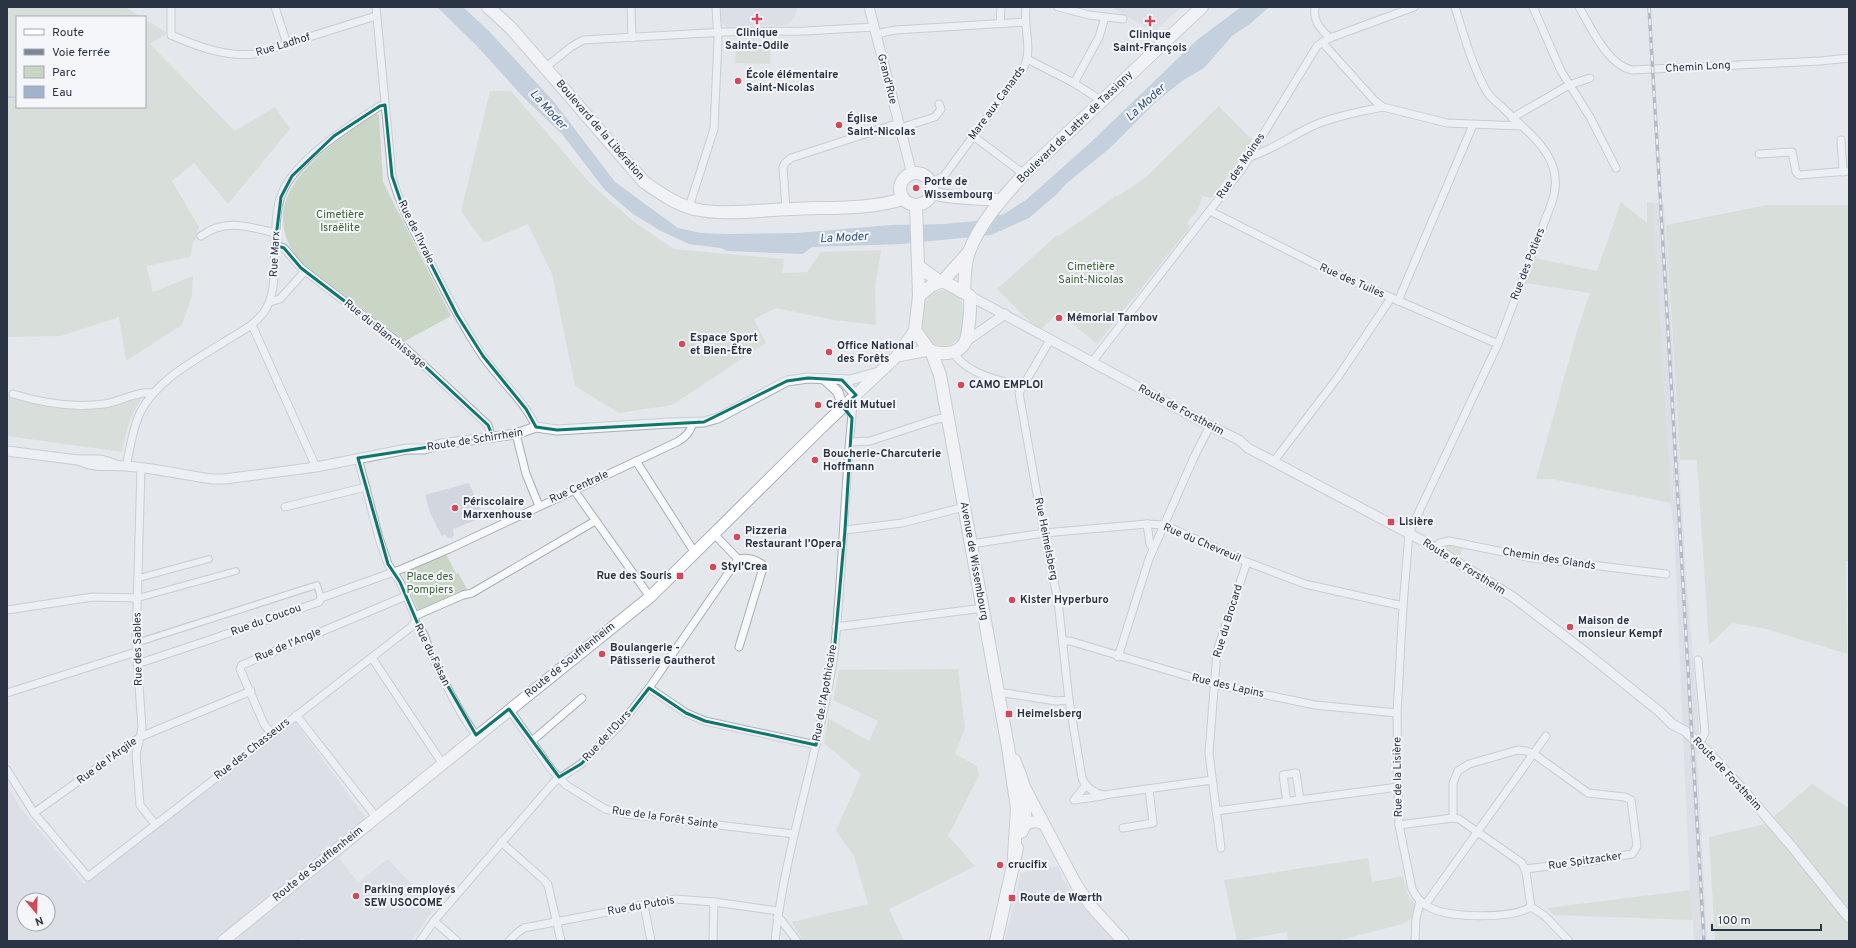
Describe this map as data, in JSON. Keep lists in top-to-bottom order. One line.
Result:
{"streets":{"main road":["Boulevard de Lattre de Tassigny","Boulevard de la Libération","Avenue de Wissembourg","Route de Soufflenheim"],"street":["Rue Ladhof","Chemin Long","Grand'Rue","Mare aux Canards","Rue des Moines","Rue de l'Ivraie","Rue Marx","Rue des Potiers","Rue des Tuiles","Rue du Blanchissage","Route de Forstheim","Route de Schirrhein","Rue Centrale","Rue Heimelsberg","Rue du Chevreuil","Chemin des Glands","Rue du Coucou","Rue du Brocard","Rue de l'Angle","Rue des Sables","Rue du Faisan","Rue des Lapins","Rue de l'Apothicaire","Rue de l'Ours","Rue des Chasseurs","Rue de l'Argile","Rue de la Lisière","Rue de la Forêt Sainte","Rue Spitzacker","Rue du Putois"]},"crossings":[["Rue Ladhof","Rue de l'Ivraie"],["Grand'Rue","Mare aux Canards"],["Grand'Rue","Boulevard de la Libération"],["Mare aux Canards","Boulevard de la Libération"],["Rue des Moines","Rue des Tuiles"],["Rue des Moines","Route de Forstheim"],["Rue de l'Ivraie","Rue Marx"],["Rue de l'Ivraie","Route de Schirrhein"],["Rue Marx","Rue du Blanchissage"],["Rue Marx","Route de Schirrhein"],["Rue des Potiers","Rue des Tuiles"],["Rue des Potiers","Route de Forstheim"],["Rue des Potiers","Rue de la Lisière"],["Rue du Blanchissage","Route de Schirrhein"],["Route de Forstheim","Chemin des Glands"],["Route de Forstheim","Avenue de Wissembourg"],["Route de Forstheim","Route de Soufflenheim"],["Route de Forstheim","Rue de la Lisière"],["Route de Schirrhein","Rue Centrale"],["Route de Schirrhein","Rue des Sables"],["Route de Schirrhein","Rue du Faisan"],["Route de Schirrhein","Route de Soufflenheim"],["Rue Centrale","Rue du Coucou"],["Rue Centrale","Rue du Faisan"],["Rue Heimelsberg","Rue du Chevreuil"],["Rue Heimelsberg","Rue des Lapins"],["Rue du Chevreuil","Avenue de Wissembourg"],["Rue du Chevreuil","Rue du Brocard"],["Rue du Chevreuil","Rue de la Lisière"],["Avenue de Wissembourg","Route de Soufflenheim"],["Rue du Coucou","Rue des Sables"],["Rue du Coucou","Rue du Faisan"],["Rue du Brocard","Rue des Lapins"],["Rue de l'Angle","Rue du Faisan"],["Rue de l'Angle","Rue des Chasseurs"],["Rue de l'Angle","Rue de l'Argile"],["Rue des Sables","Rue des Chasseurs"],["Rue des Sables","Rue de l'Argile"],["Rue du Faisan","Route de Soufflenheim"],["Rue du Faisan","Rue des Chasseurs"],["Route de Soufflenheim","Rue de l'Apothicaire"],["Route de Soufflenheim","Rue de la Forêt Sainte"],["Rue des Lapins","Rue de la Lisière"],["Rue de l'Apothicaire","Rue de la Forêt Sainte"],["Rue de l'Apothicaire","Rue du Putois"],["Rue de l'Ours","Rue de la Forêt Sainte"],["Rue des Chasseurs","Rue de l'Argile"]],"water":["La Moder"],"parks":["Cimetière Israëlite","Cimetière Saint-Nicolas","Place des Pompiers"],"places":{"health":["Clinique Sainte-Odile","Clinique Saint-François"],"other":["École élémentaire Saint-Nicolas","Église Saint-Nicolas","Porte de Wissembourg","Mémorial Tambov","Espace Sport et Bien-Être","Office National des Forêts","CAMO EMPLOI","Crédit Mutuel","Boucherie-Charcuterie Hoffmann","Périscolaire Marxenhouse","Pizzeria Restaurant l’Opera","Styl'Crea","Kister Hyperburo","Maison de monsieur Kempf","Boulangerie - Pâtisserie Gautherot","crucifix","Parking employés SEW USOCOME"],"transit":["Lisière","Rue des Souris","Heimelsberg","Route de Wœrth"]},"legend":["Route","Voie ferrée","Parc","Eau"],"scale_bar":"100 m","north":"bottom"}
